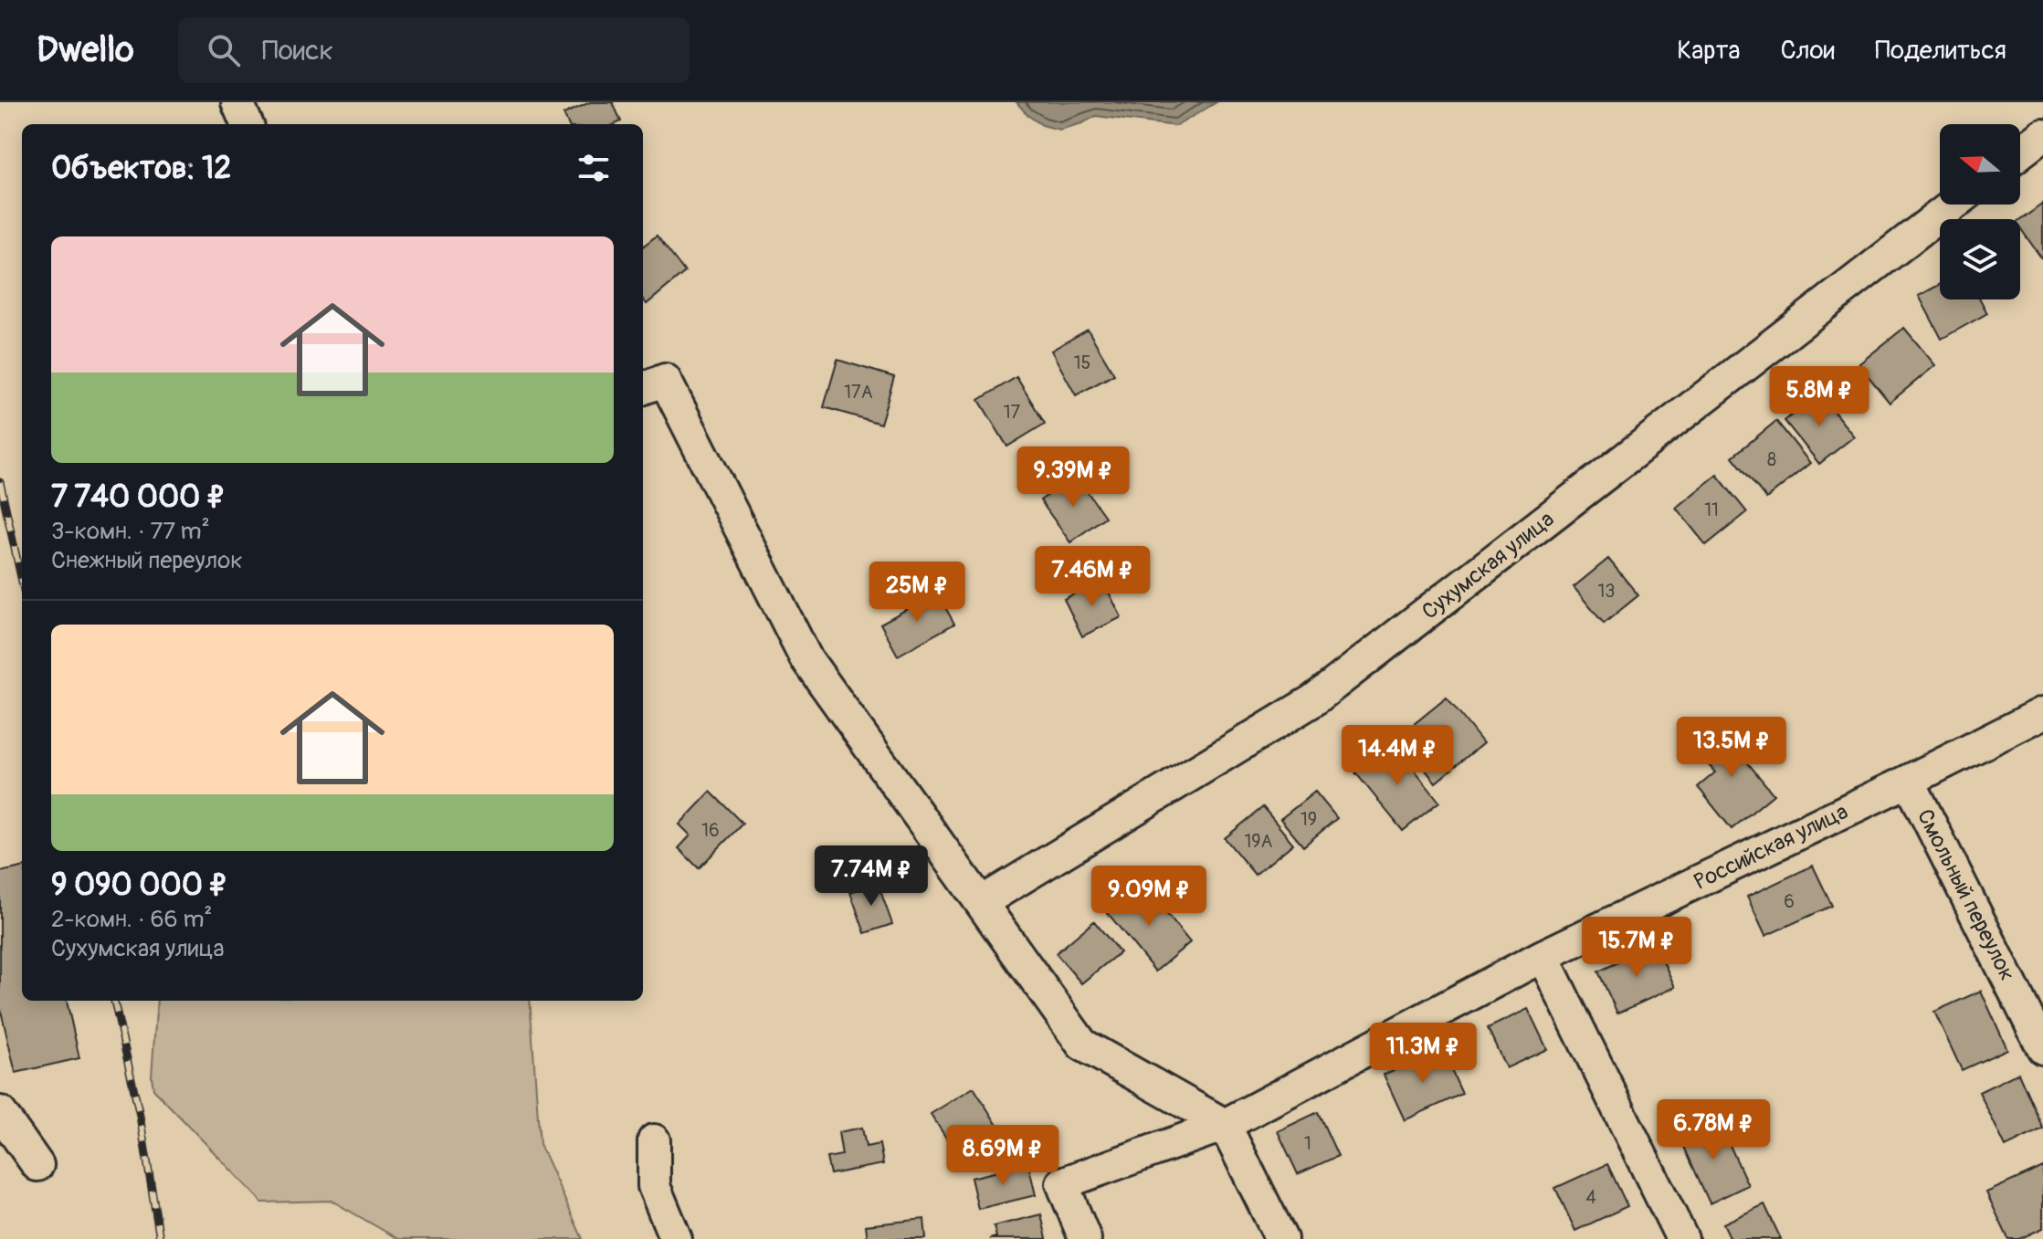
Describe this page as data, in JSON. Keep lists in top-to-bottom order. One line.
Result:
{"streets":{"street":["Сухумская улица","Российская улица","Смольный переулок"]},"crossings":[["Российская улица","Смольный переулок"]],"house_numbers":["15","17А","17","8","11","13","19","16","19А","6","1","4"],"north":"left","page":{"header":"Dwello","search":"Поиск","nav":["Карта","Слои","Поделиться"],"heading":"Объектов: 12","list":[{"name":"7 740 000 ₽","note":"3-комн. · 77 m² · Снежный переулок"},{"name":"9 090 000 ₽","note":"2-комн. · 66 m² · Сухумская улица"}],"price":["5.8M ₽","9.39M ₽","7.46M ₽","25M ₽","13.5M ₽","14.4M ₽","7.74M ₽","9.09M ₽","15.7M ₽","11.3M ₽","6.78M ₽","8.69M ₽"]}}
